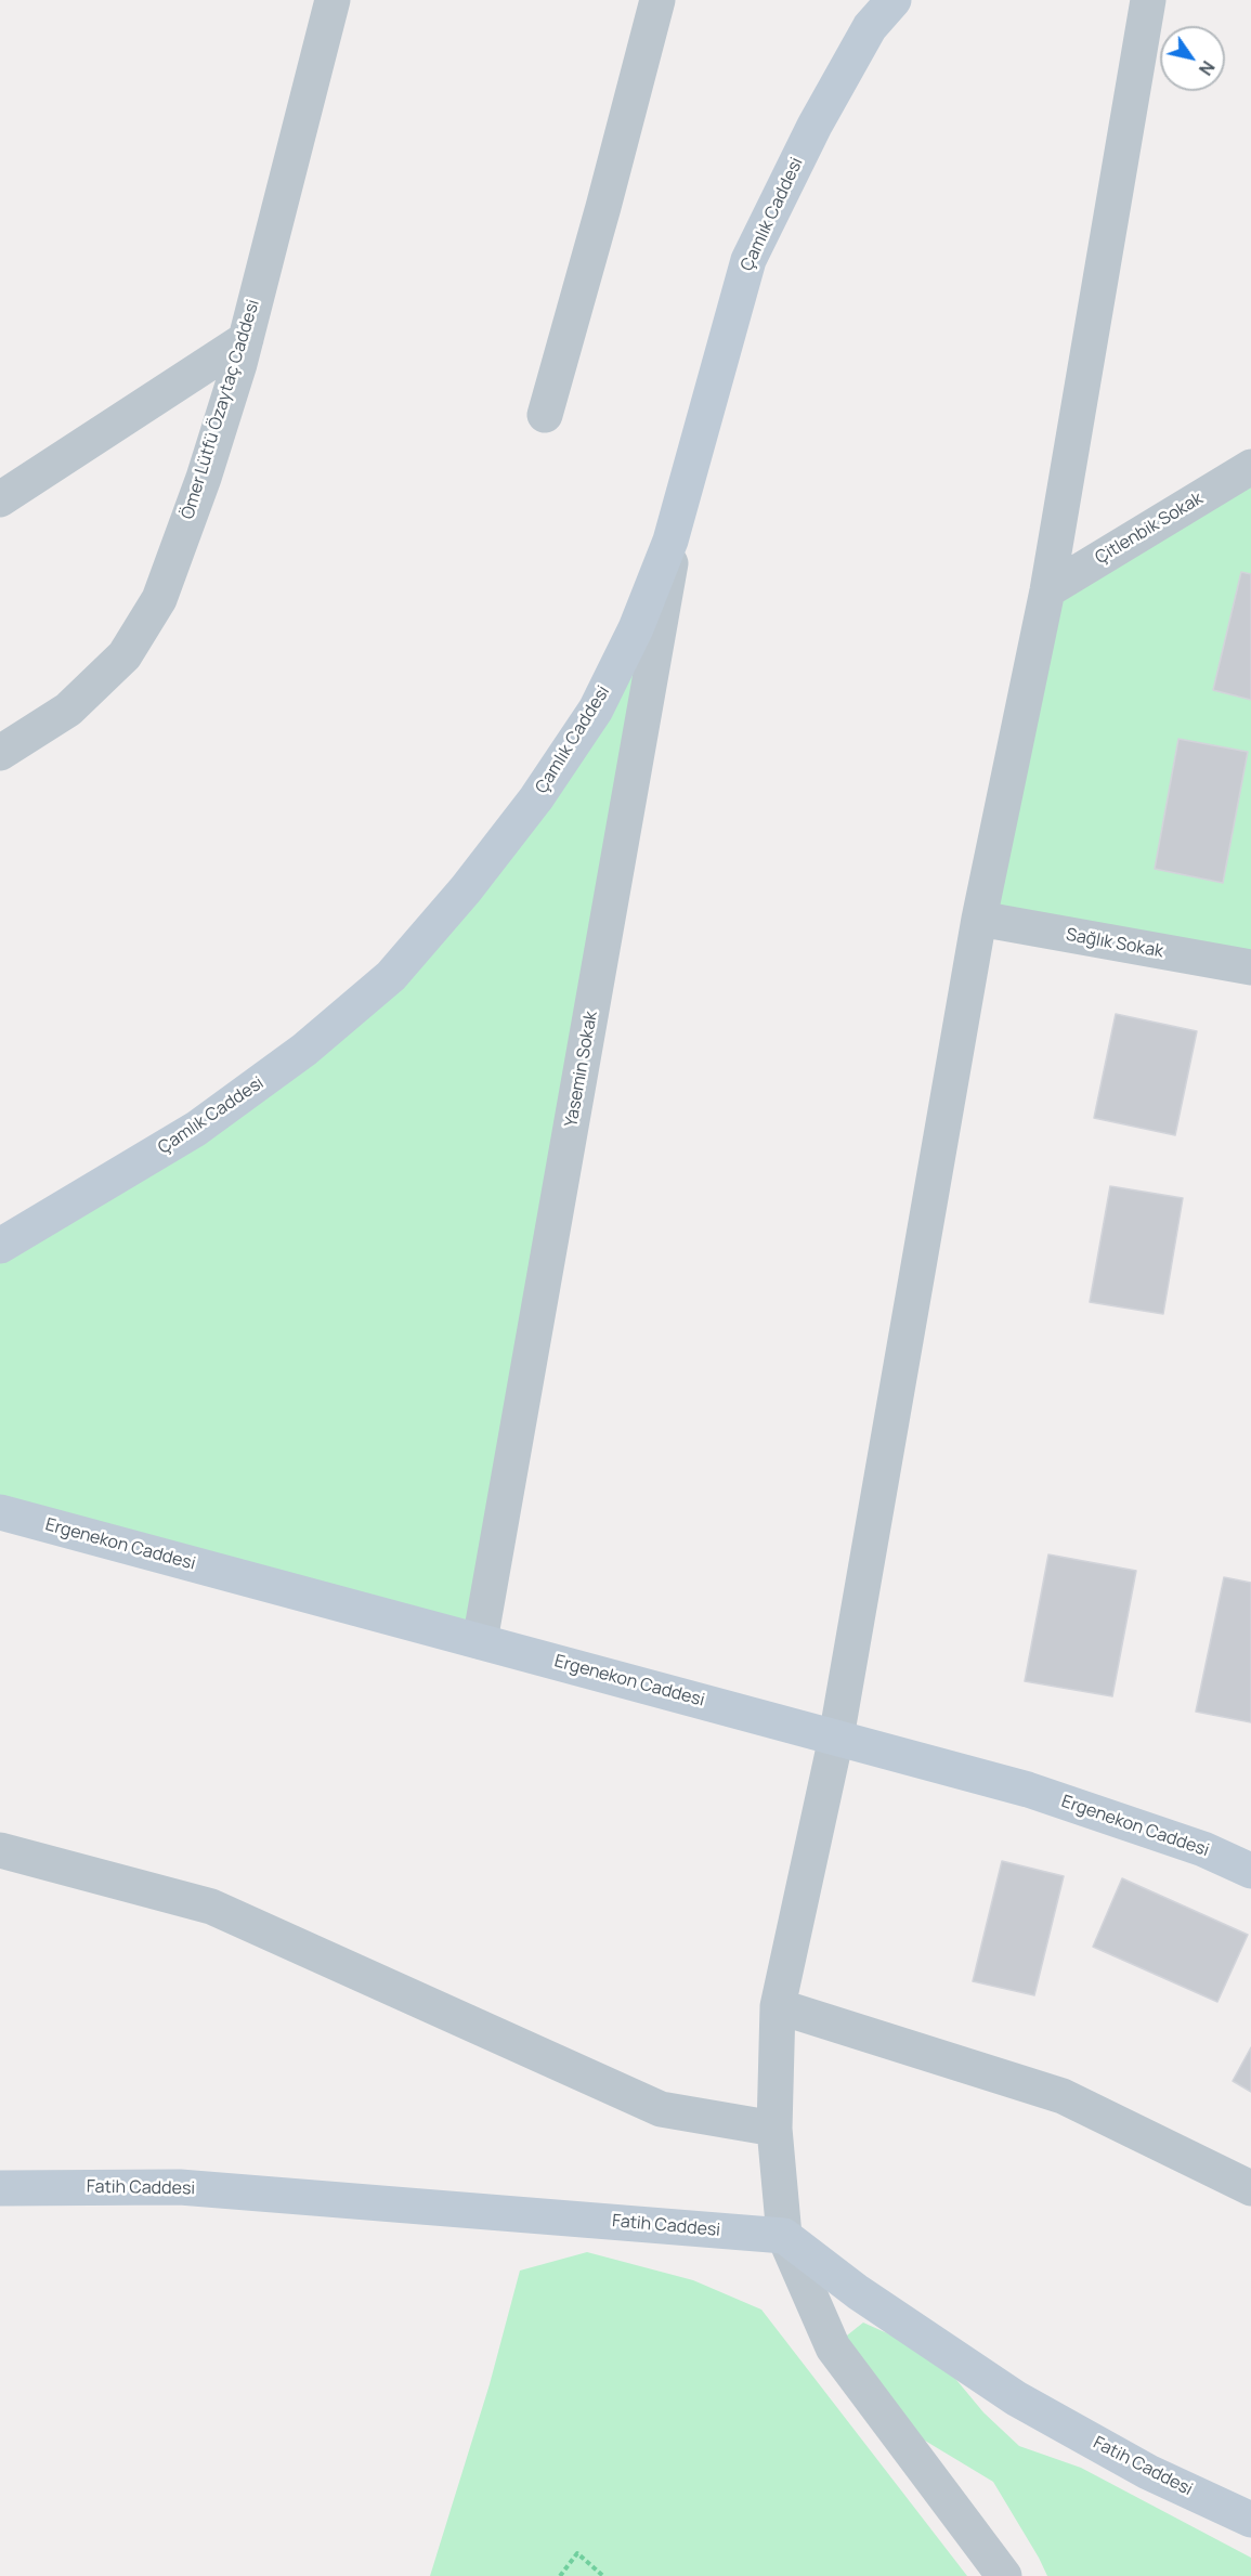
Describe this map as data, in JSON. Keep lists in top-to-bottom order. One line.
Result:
{"streets":{"street":["Çamlık Caddesi","Ömer Lütfü Özaytaç Caddesi","Çitlenbik Sokak","Sağlık Sokak","Yasemin Sokak","Ergenekon Caddesi","Fatih Caddesi"]},"crossings":[["Çamlık Caddesi","Yasemin Sokak"],["Yasemin Sokak","Ergenekon Caddesi"]],"north":"bottom right"}
